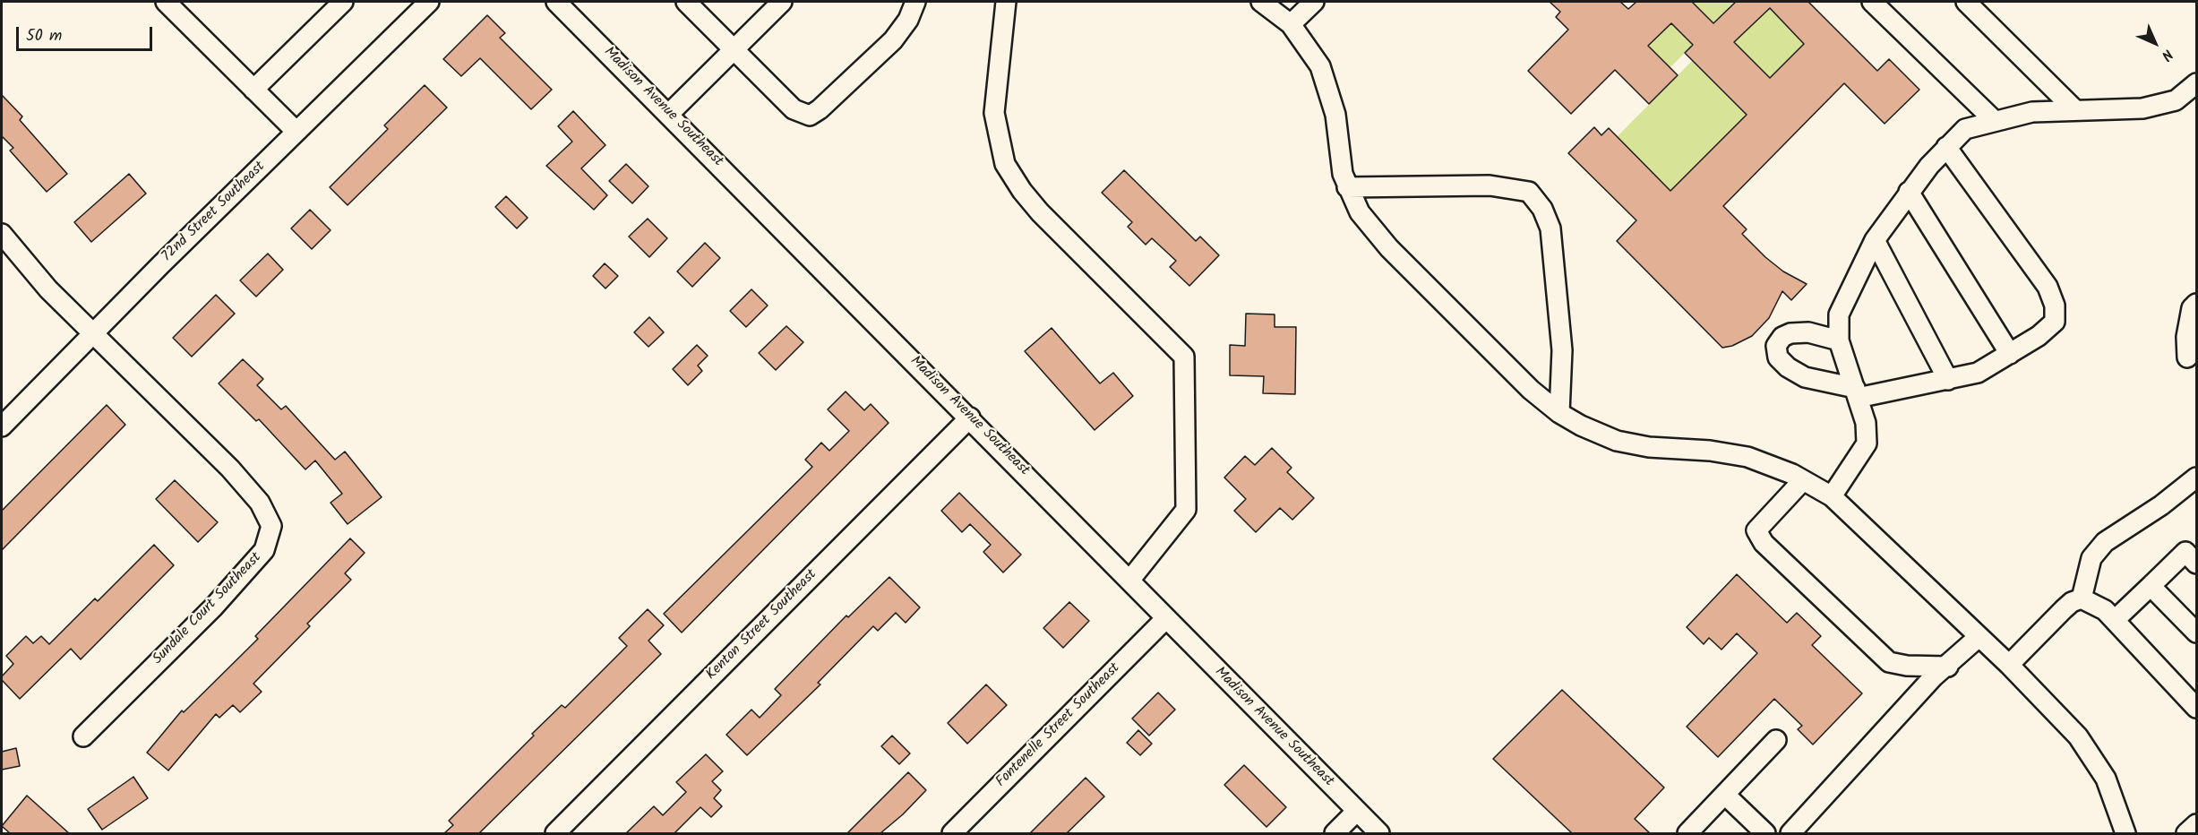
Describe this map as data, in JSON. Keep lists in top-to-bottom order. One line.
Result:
{"streets":{"street":["Madison Avenue Southeast","72nd Street Southeast","Sundale Court Southeast","Kenton Street Southeast","Fontenelle Street Southeast"]},"crossings":[["Madison Avenue Southeast","Kenton Street Southeast"],["Madison Avenue Southeast","Fontenelle Street Southeast"],["72nd Street Southeast","Sundale Court Southeast"]],"scale_bar":"50 m","north":"bottom right"}
